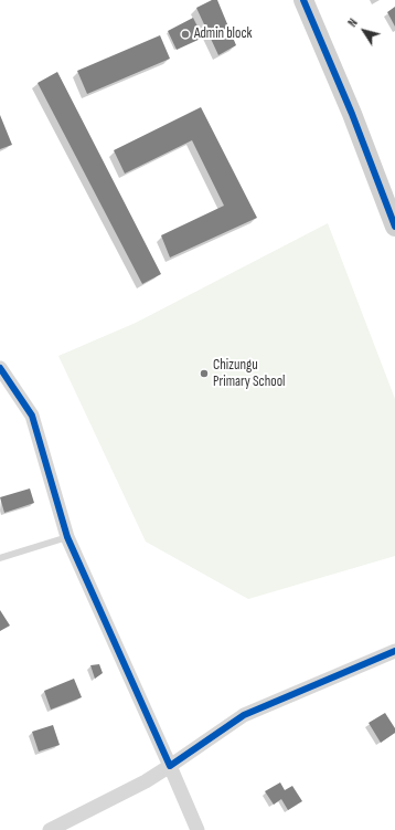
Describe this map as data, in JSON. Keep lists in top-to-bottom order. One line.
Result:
{"places":["Admin block","Chizungu Primary School"],"north":"top left"}
